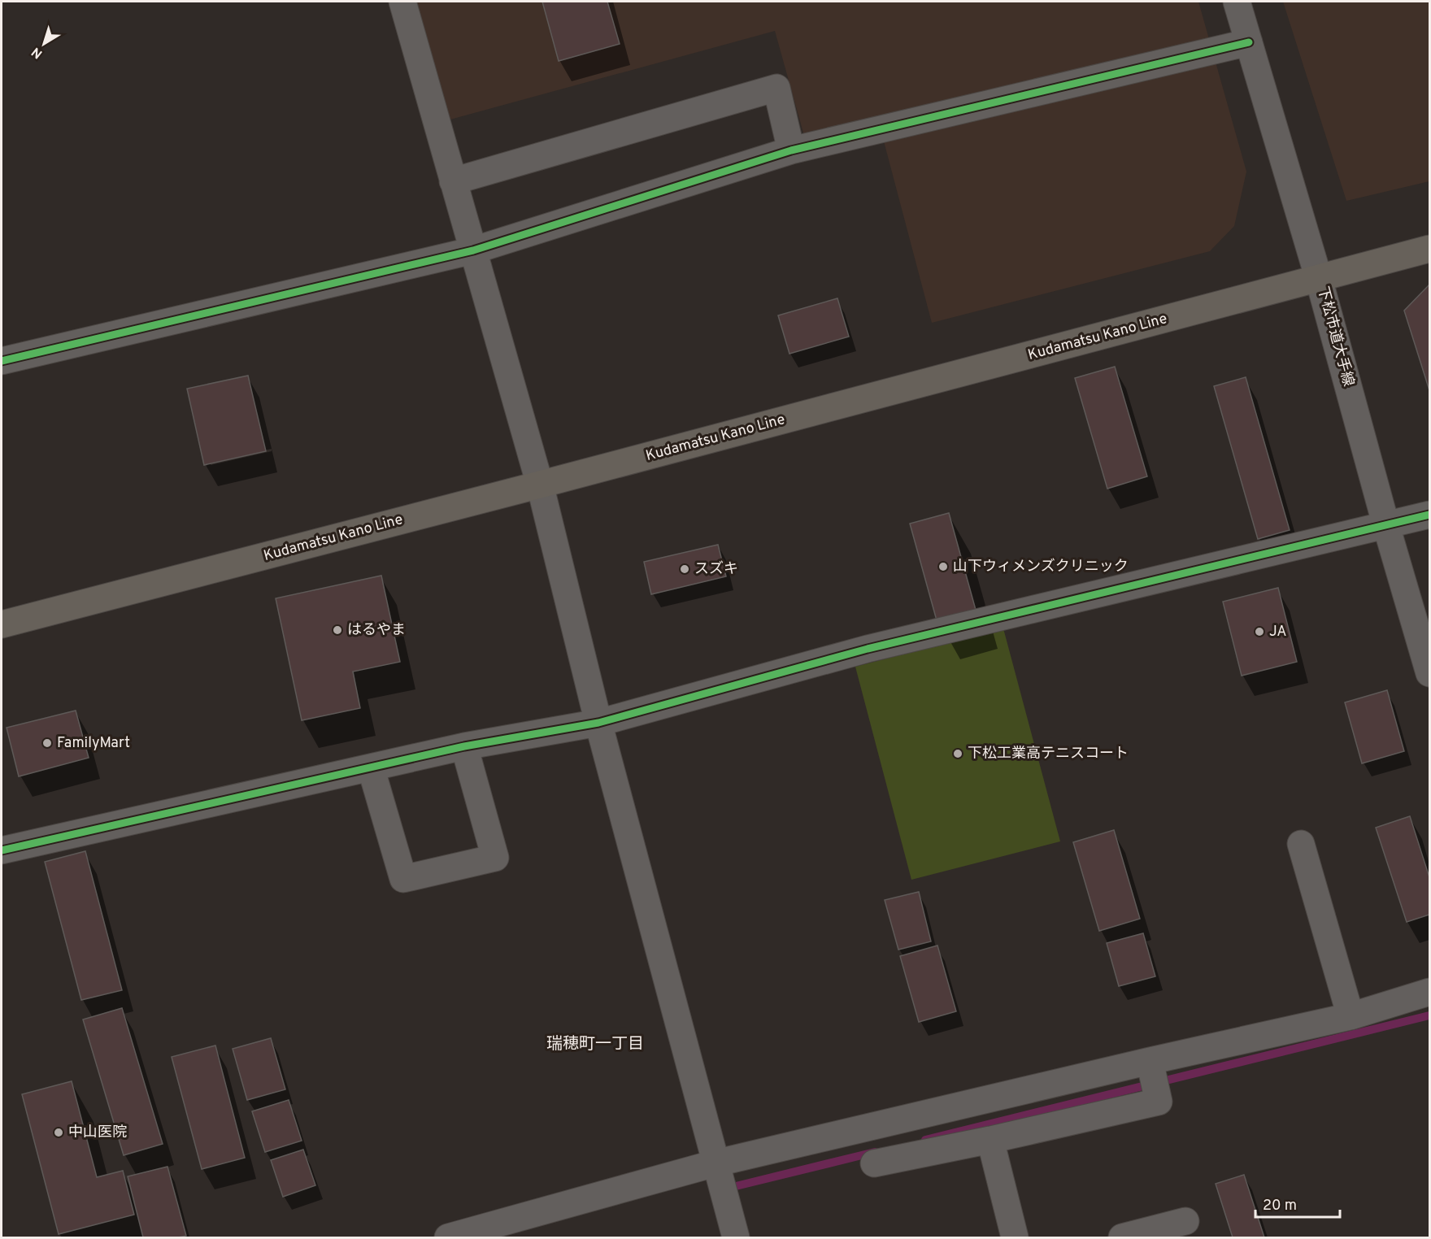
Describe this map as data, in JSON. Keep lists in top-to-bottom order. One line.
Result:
{"streets":{"main road":["Kudamatsu Kano Line"],"street":["下松市道大手線"]},"crossings":[["下松市道大手線","Kudamatsu Kano Line"]],"districts":["瑞穂町一丁目"],"places":["山下ウィメンズクリニック","スズキ","はるやま","JA","FamilyMart","下松工業高テニスコート","中山医院"],"scale_bar":"20 m","north":"bottom left"}
